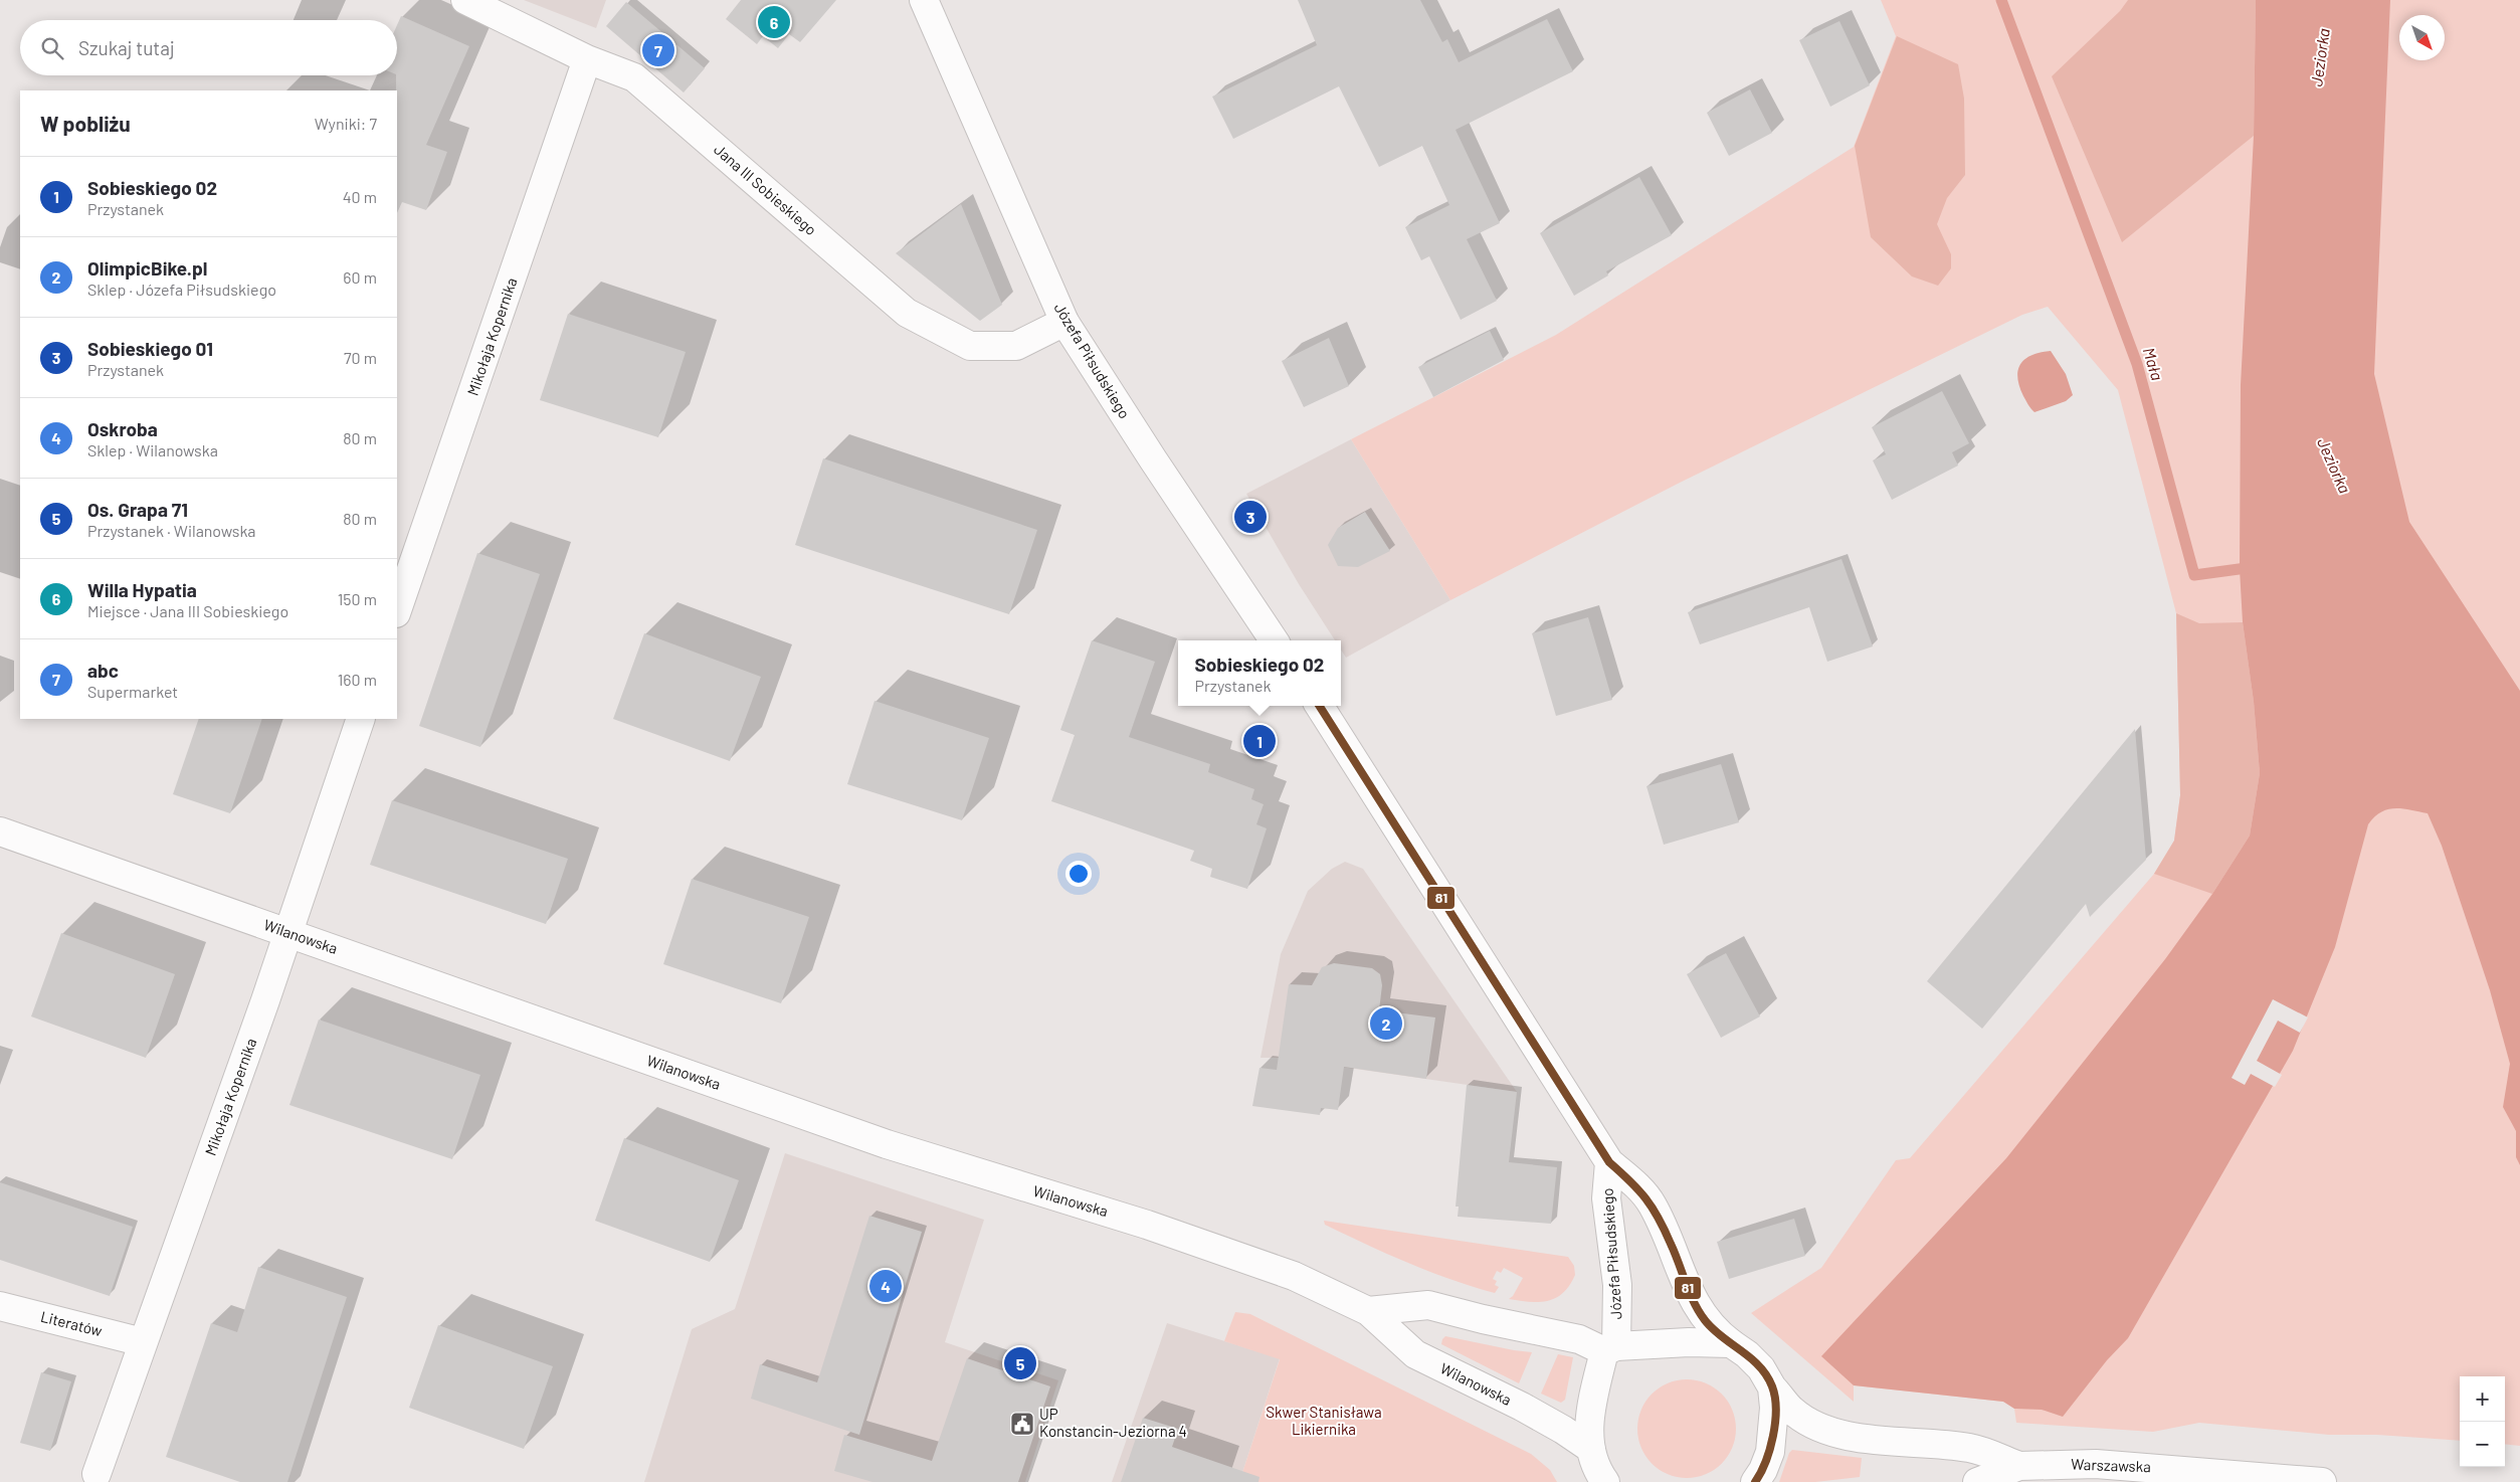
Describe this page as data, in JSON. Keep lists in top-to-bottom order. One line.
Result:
{"streets":{"street":["Jana III Sobieskiego","Mikołaja Kopernika","Józefa Piłsudskiego","Wilanowska","Literatów","Warszawska"]},"crossings":[["Jana III Sobieskiego","Mikołaja Kopernika"],["Jana III Sobieskiego","Józefa Piłsudskiego"],["Mikołaja Kopernika","Wilanowska"],["Mikołaja Kopernika","Literatów"],["Józefa Piłsudskiego","Wilanowska"],["Józefa Piłsudskiego","Warszawska"]],"water":["Jeziorka","Mała"],"parks":["Skwer Stanisława Likiernika"],"places":{"public building":["UP Konstancin-Jeziorna 4"]},"lines":["transit line 81"],"north":"bottom right","page":{"pins":["6","7","3","1","2","4","5"],"search":"Szukaj tutaj","heading":["W pobliżu","Wyniki: 7"],"list":[{"mark":"1","name":"Sobieskiego 02","note":"Przystanek","value":"40 m"},{"mark":"2","name":"OlimpicBike.pl","note":"Sklep · Józefa Piłsudskiego","value":"60 m"},{"mark":"3","name":"Sobieskiego 01","note":"Przystanek","value":"70 m"},{"mark":"4","name":"Oskroba","note":"Sklep · Wilanowska","value":"80 m"},{"mark":"5","name":"Os. Grapa 71","note":"Przystanek · Wilanowska","value":"80 m"},{"mark":"6","name":"Willa Hypatia","note":"Miejsce · Jana III Sobieskiego","value":"150 m"},{"mark":"7","name":"abc","note":"Supermarket","value":"160 m"}],"popup":["Sobieskiego 02","Przystanek"],"map_buttons":["+","−"]}}
